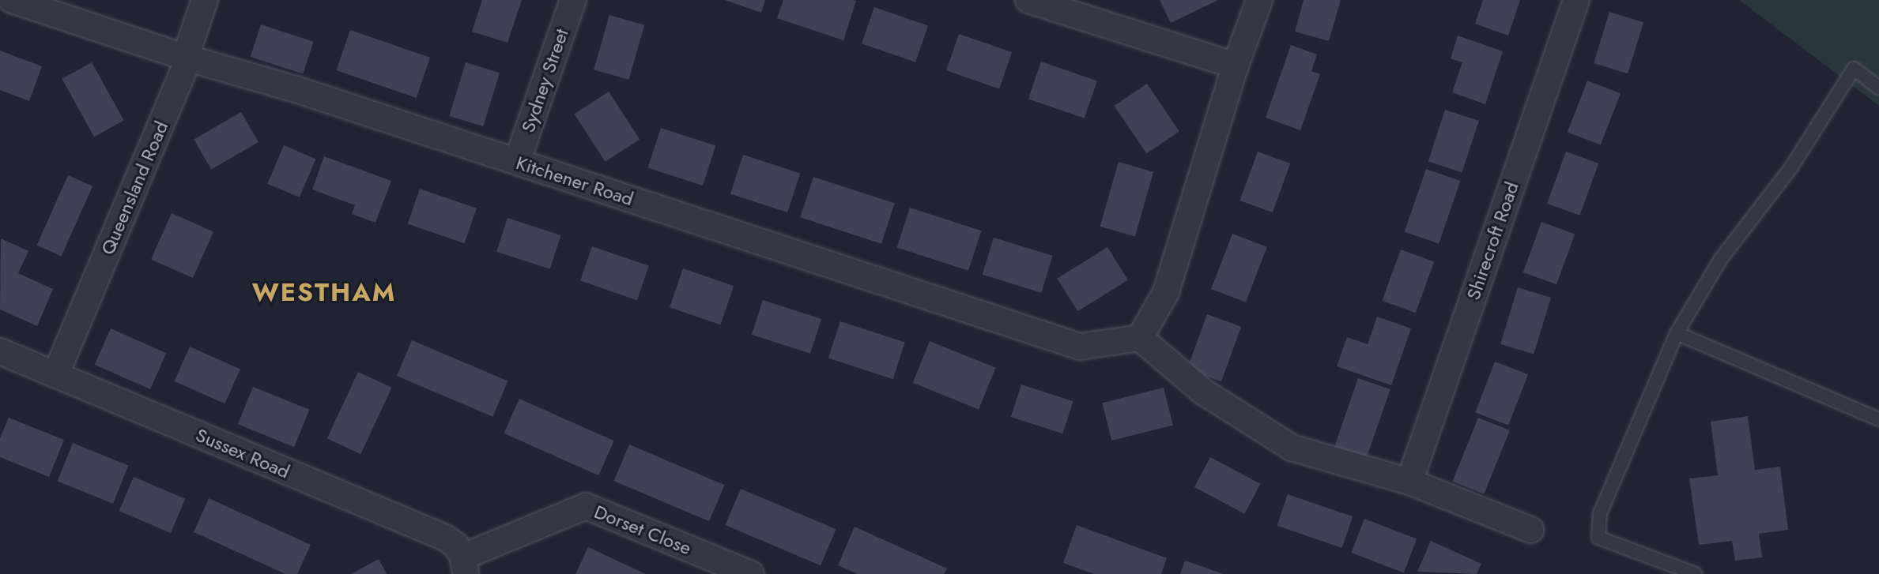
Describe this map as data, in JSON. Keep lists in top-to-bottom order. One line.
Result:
{"streets":{"street":["Sydney Street","Kitchener Road","Queensland Road","Shirecroft Road","Sussex Road","Dorset Close"]},"crossings":[["Sydney Street","Kitchener Road"],["Kitchener Road","Queensland Road"],["Queensland Road","Sussex Road"],["Sussex Road","Dorset Close"]],"districts":["WESTHAM"]}
